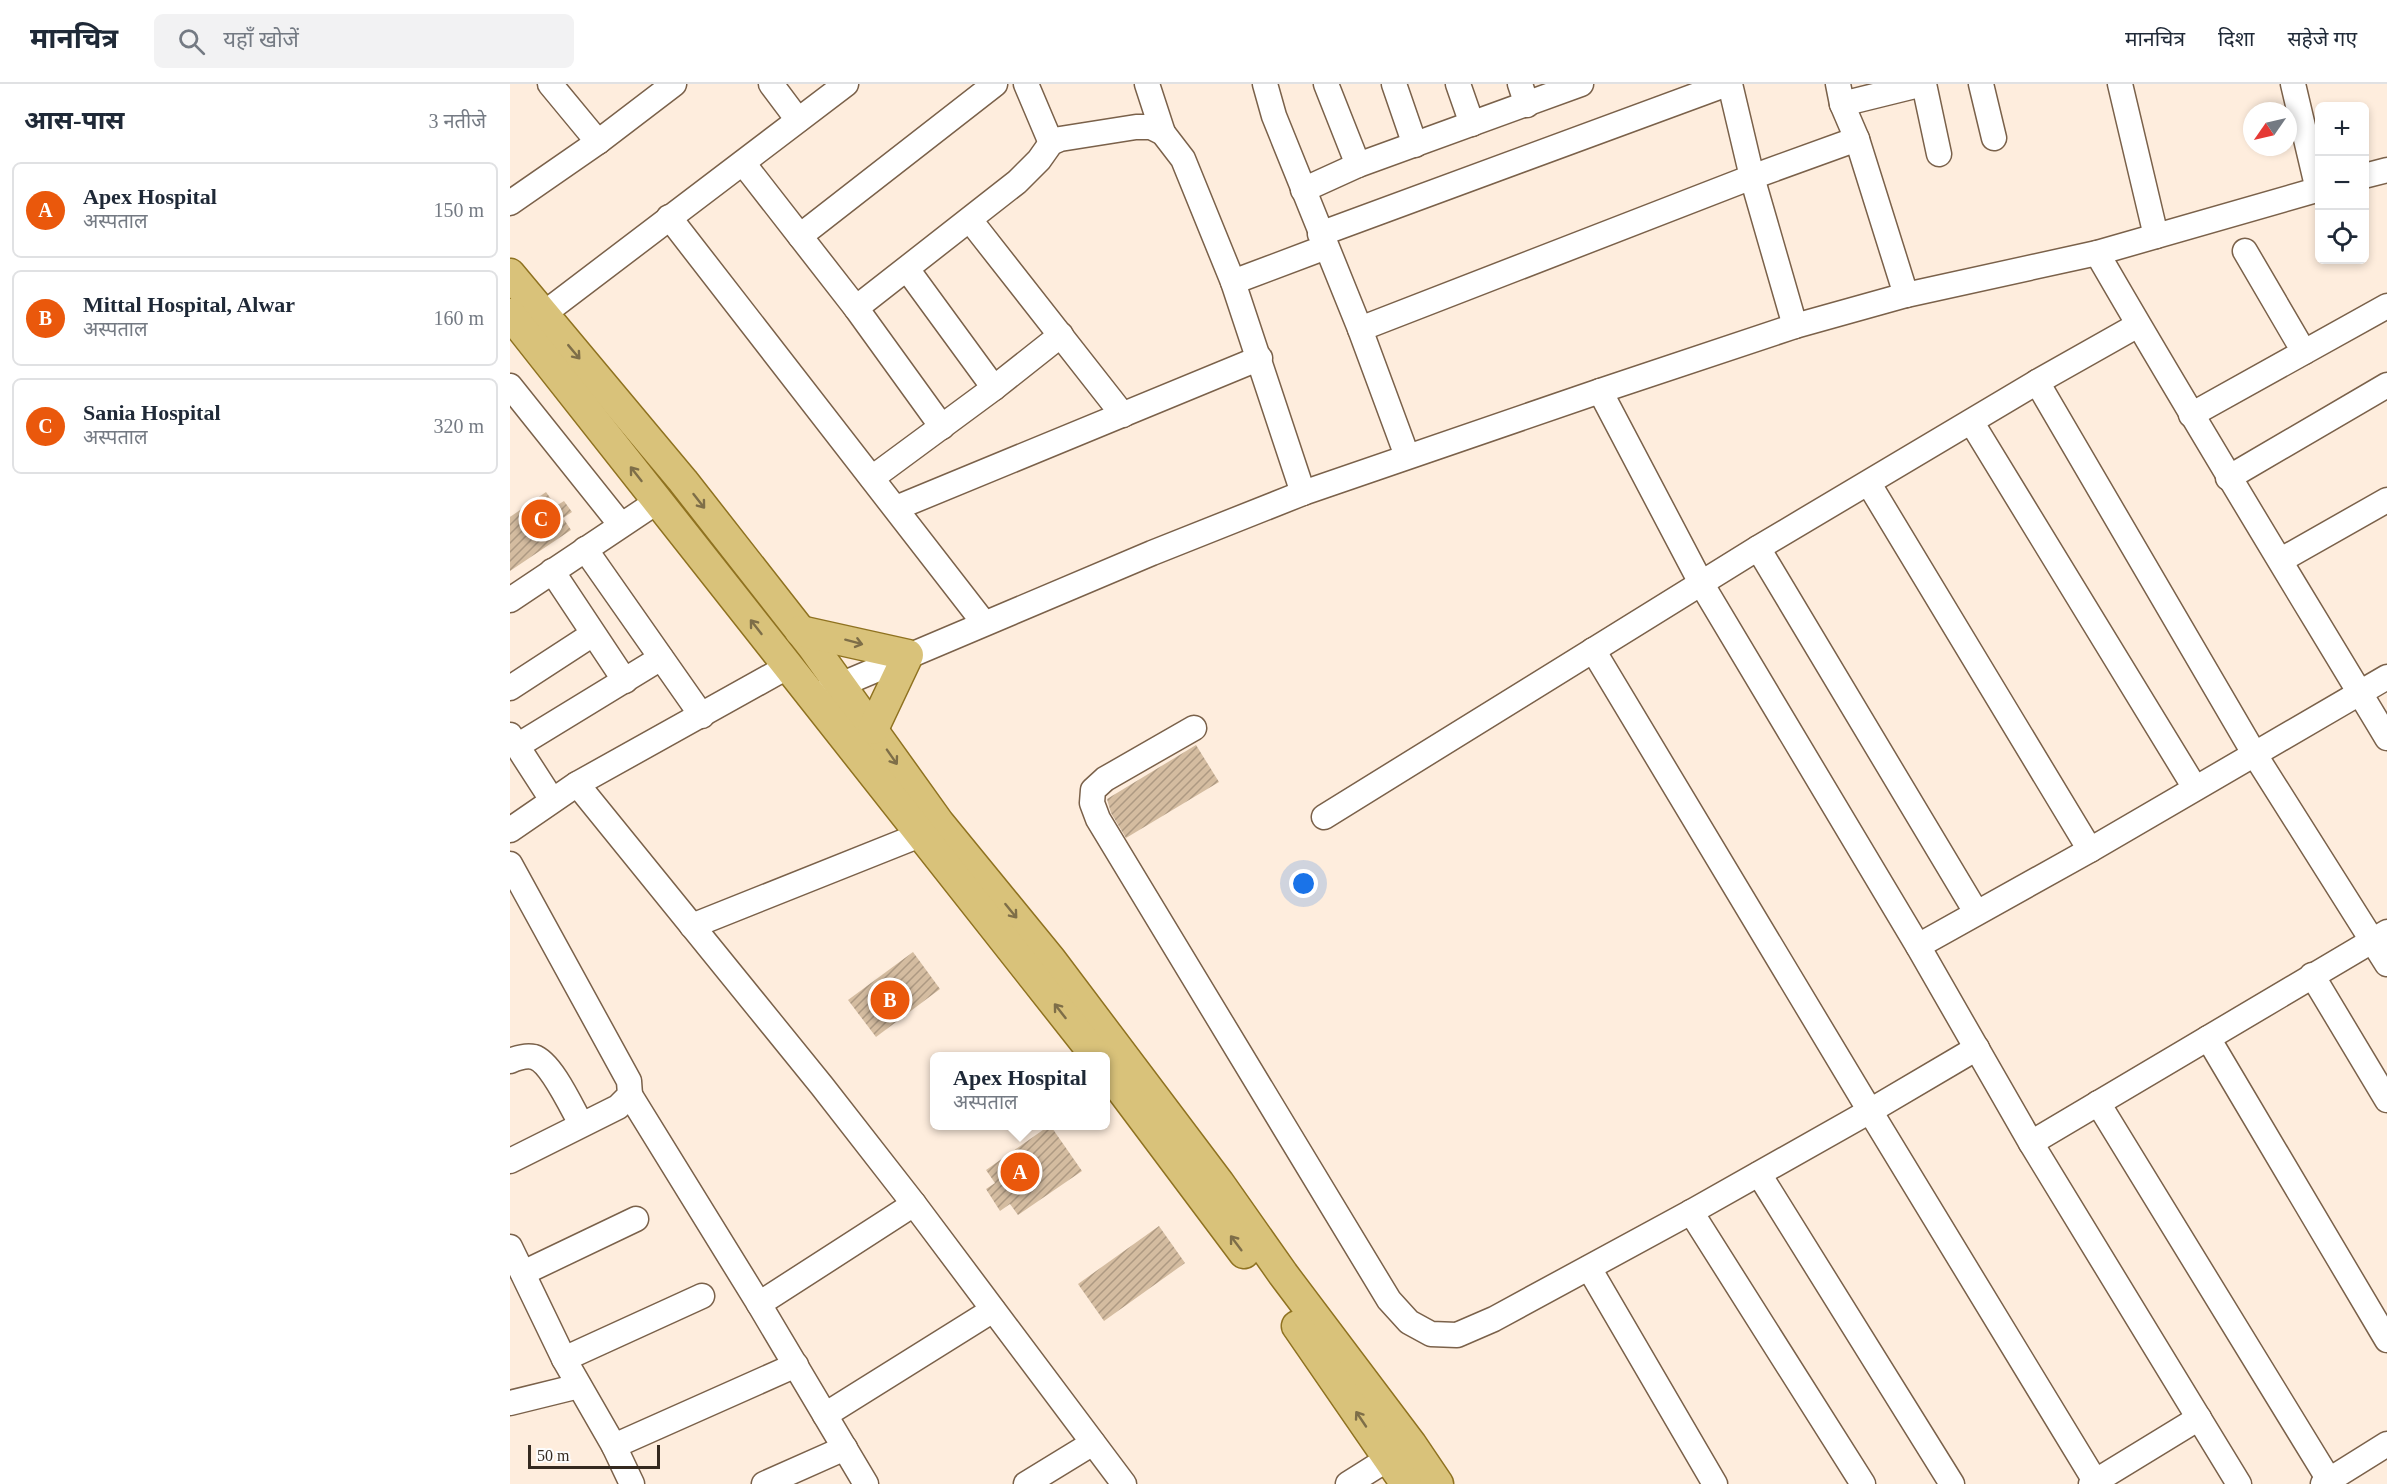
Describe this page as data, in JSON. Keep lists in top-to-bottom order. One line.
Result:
{"scale_bar":"50 m","north":"bottom left","page":{"header":"मानचित्र","search":"यहाँ खोजें","nav":["मानचित्र","दिशा","सहेजे गए"],"heading":["आस-पास","3 नतीजे"],"map_buttons":["+","−"],"list":[{"mark":"A","name":"Apex Hospital","note":"अस्पताल","value":"150 m"},{"mark":"B","name":"Mittal Hospital, Alwar","note":"अस्पताल","value":"160 m"},{"mark":"C","name":"Sania Hospital","note":"अस्पताल","value":"320 m"}],"pins":["C","B","A"],"popup":["Apex Hospital","अस्पताल"],"scale":"50 m"}}
